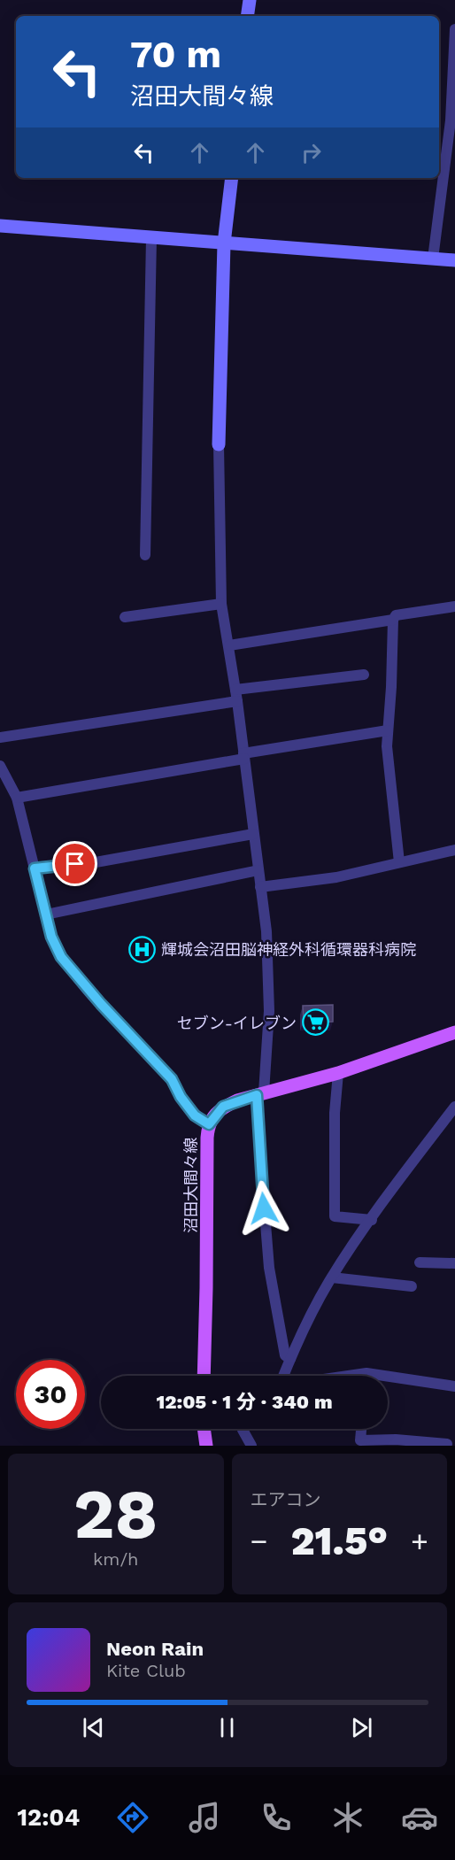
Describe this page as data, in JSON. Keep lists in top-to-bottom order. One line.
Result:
{"streets":{"main road":["沼田大間々線"]},"places":{"hospital":["輝城会沼田脳神経外科循環器科病院"],"supermarket":["セブン-イレブン"]},"page":{"turn":["70 m","沼田大間々線"],"limit":"30","trip":"12:05 · 1 分 · 340 m","tile":[["28","km/h"],"エアコン"],"heat":["−","21.5°","+"],"song":["Neon Rain","Kite Club"],"tabs":"12:04"}}
